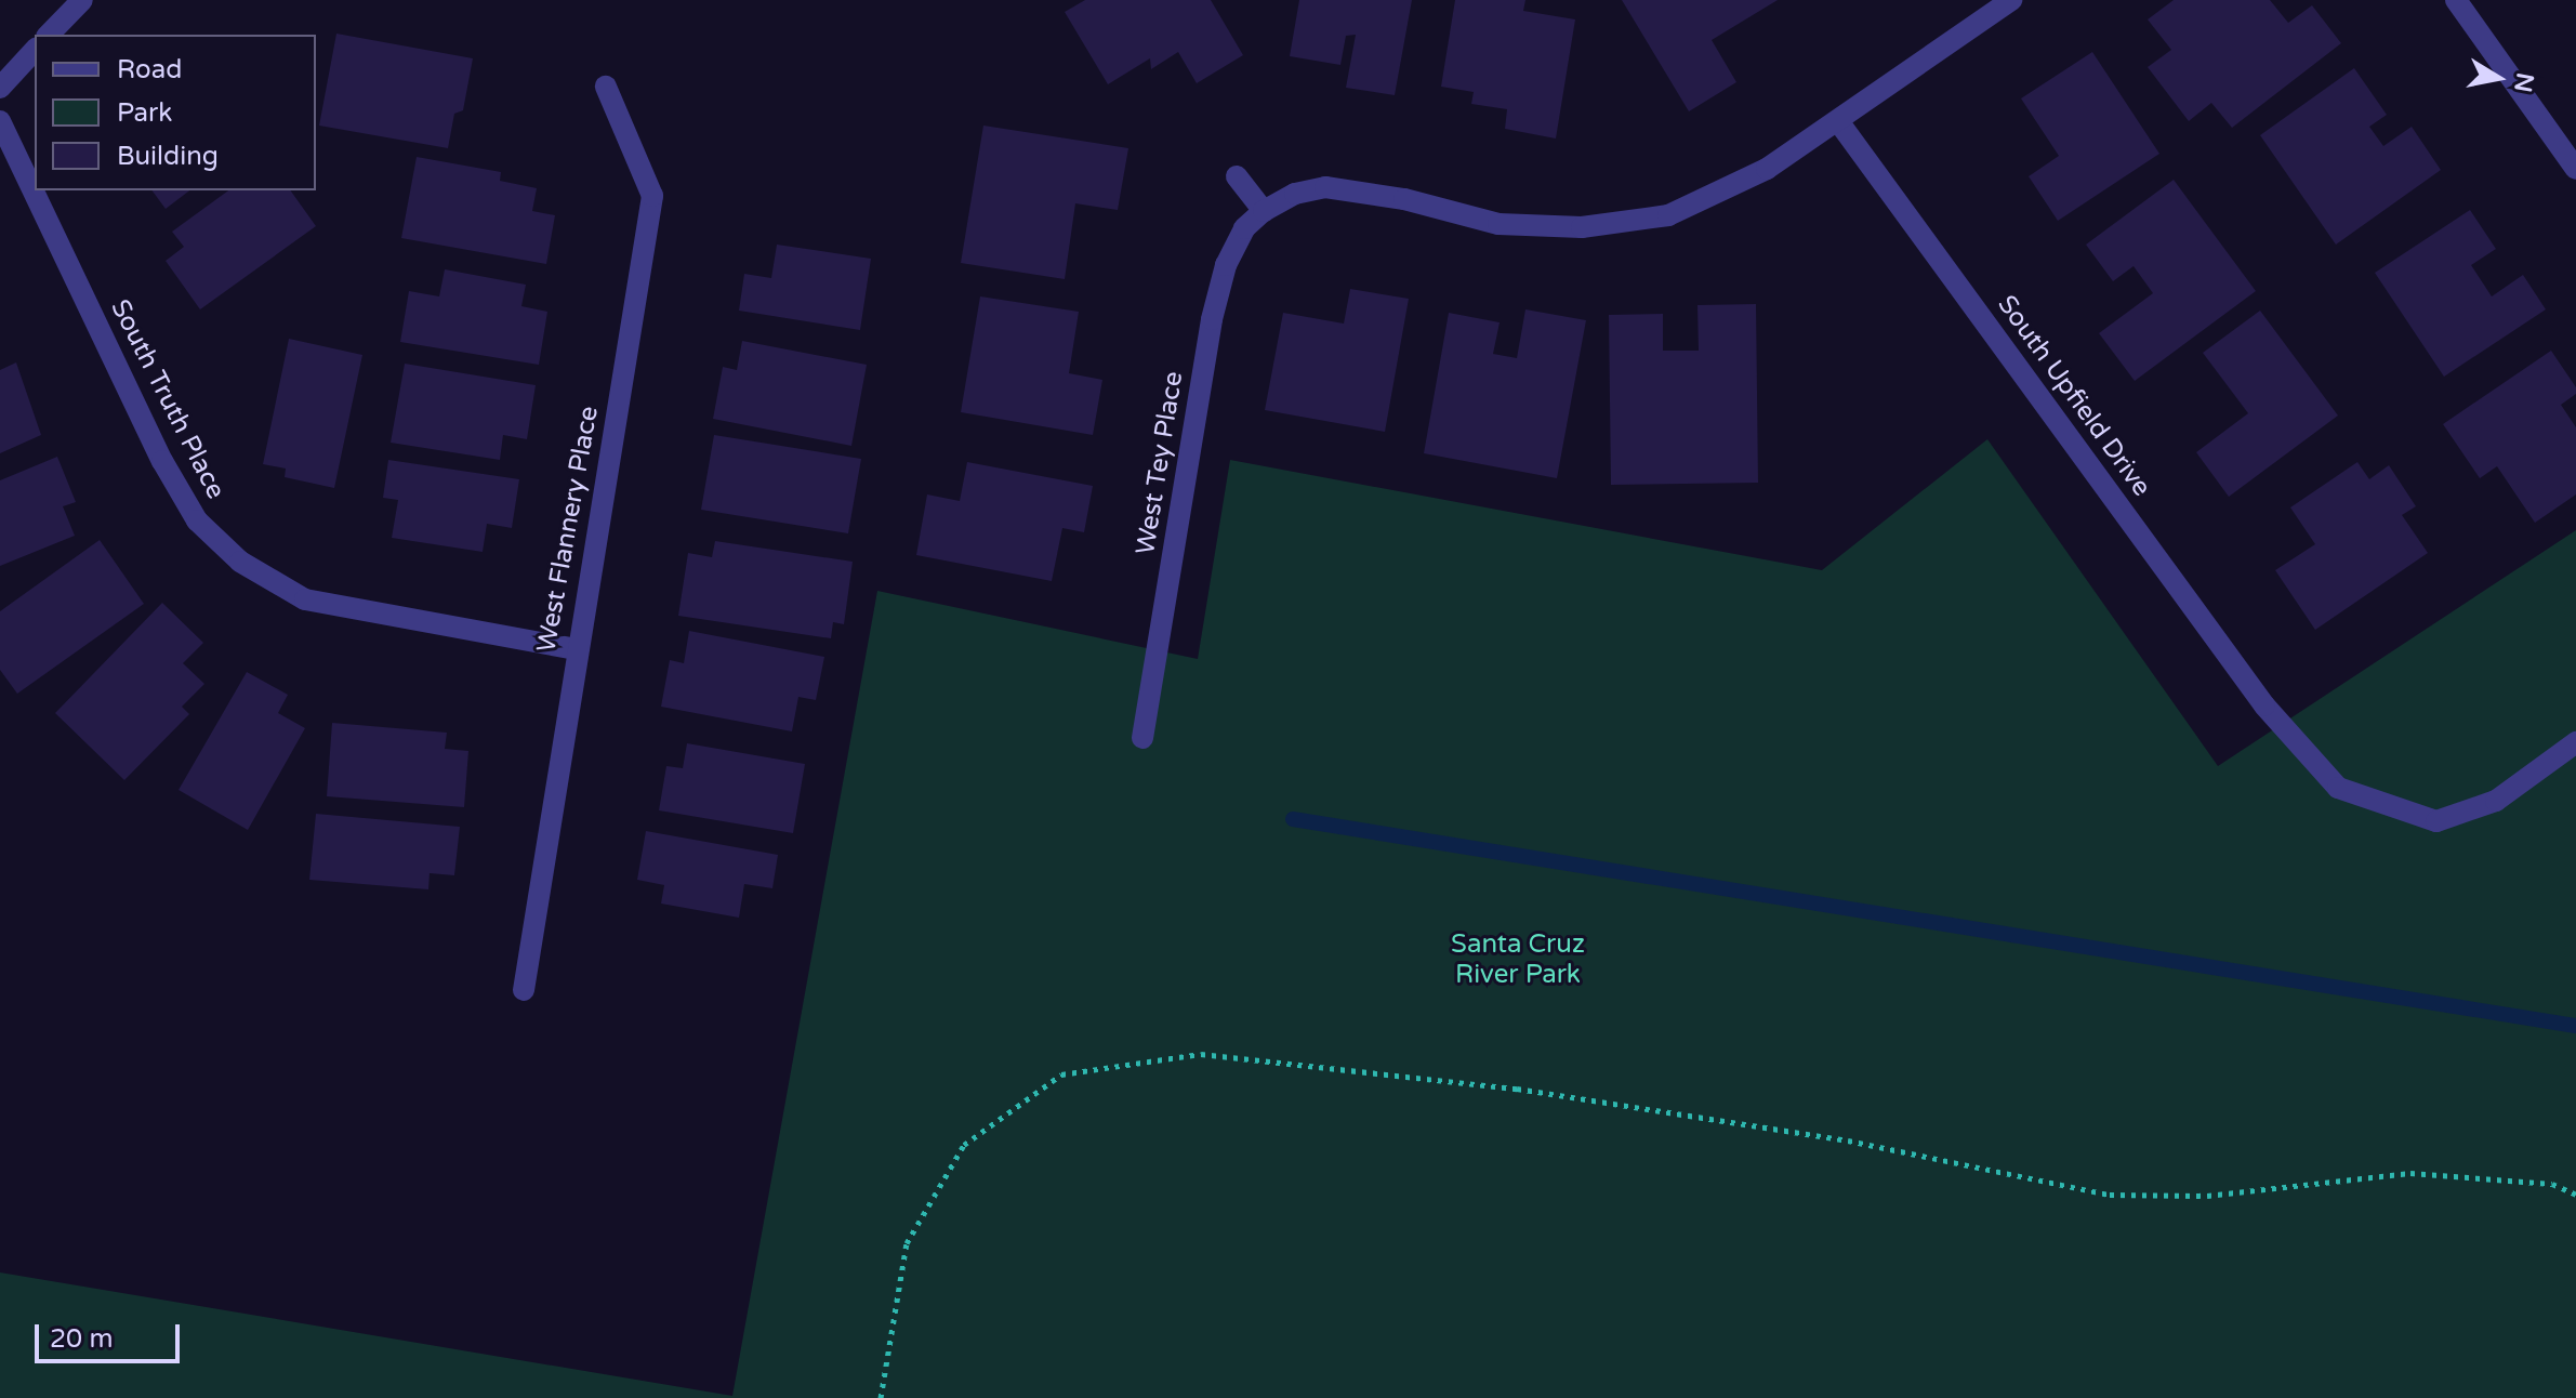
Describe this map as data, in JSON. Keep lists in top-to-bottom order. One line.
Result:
{"streets":{"street":["South Upfield Drive","South Truth Place","West Tey Place","West Flannery Place"]},"crossings":[["South Truth Place","West Flannery Place"]],"parks":["Santa Cruz River Park"],"legend":["Road","Park","Building"],"scale_bar":"20 m","north":"right"}
